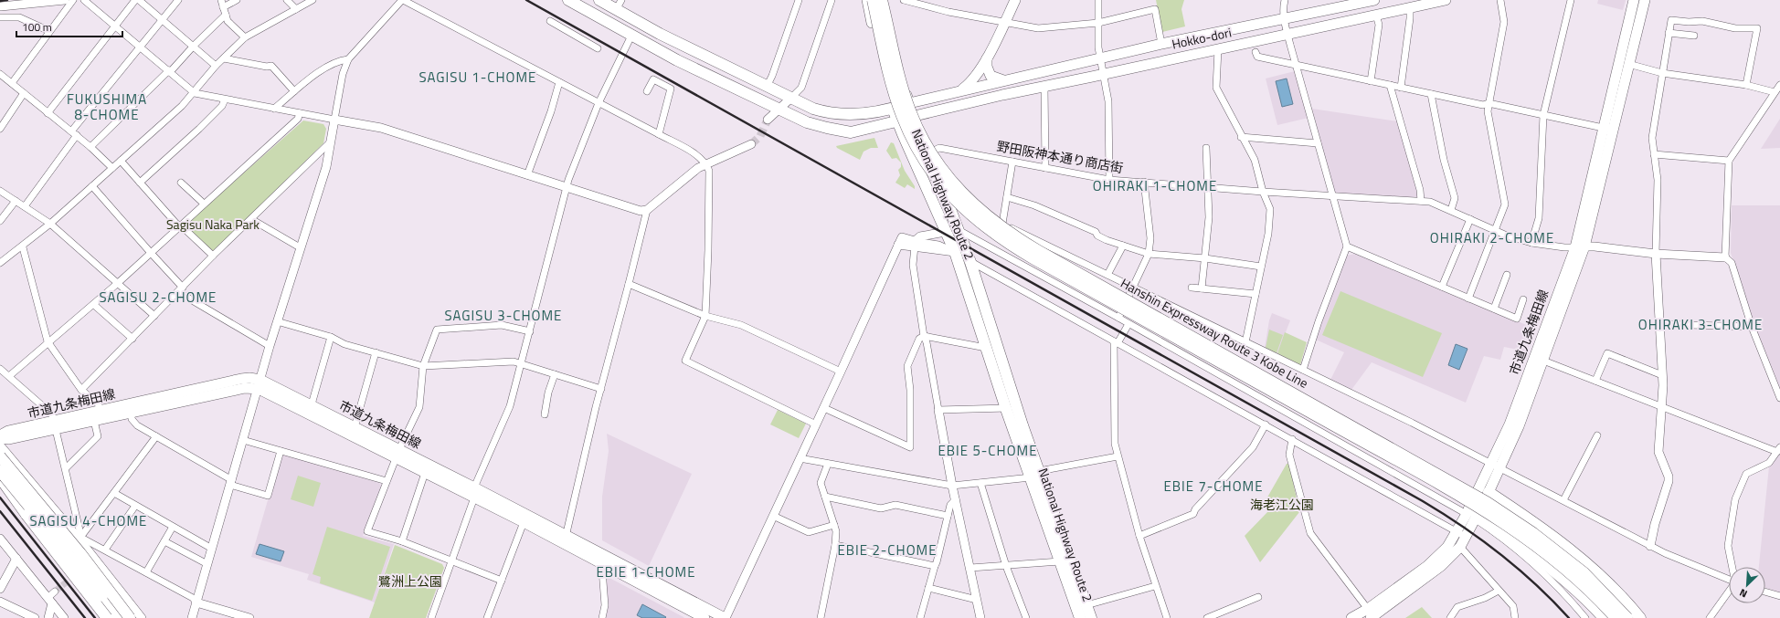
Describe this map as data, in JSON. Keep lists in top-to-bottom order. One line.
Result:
{"streets":{"highway":["National Highway Route 2","Hanshin Expressway Route 3 Kobe Line"],"main road":["Hokko-dori","市道九条梅田線"],"street":["野田阪神本通り商店街"]},"crossings":[["Hokko-dori","National Highway Route 2"],["野田阪神本通り商店街","National Highway Route 2"],["野田阪神本通り商店街","市道九条梅田線"]],"districts":["SAGISU 1-CHOME","FUKUSHIMA 8-CHOME","OHIRAKI 1-CHOME","OHIRAKI 2-CHOME","SAGISU 2-CHOME","SAGISU 3-CHOME","OHIRAKI 3-CHOME","EBIE 5-CHOME","EBIE 7-CHOME","SAGISU 4-CHOME","EBIE 2-CHOME","EBIE 1-CHOME"],"parks":["Sagisu Naka Park","海老江公園","鷺洲上公園"],"scale_bar":"100 m","north":"bottom left"}
